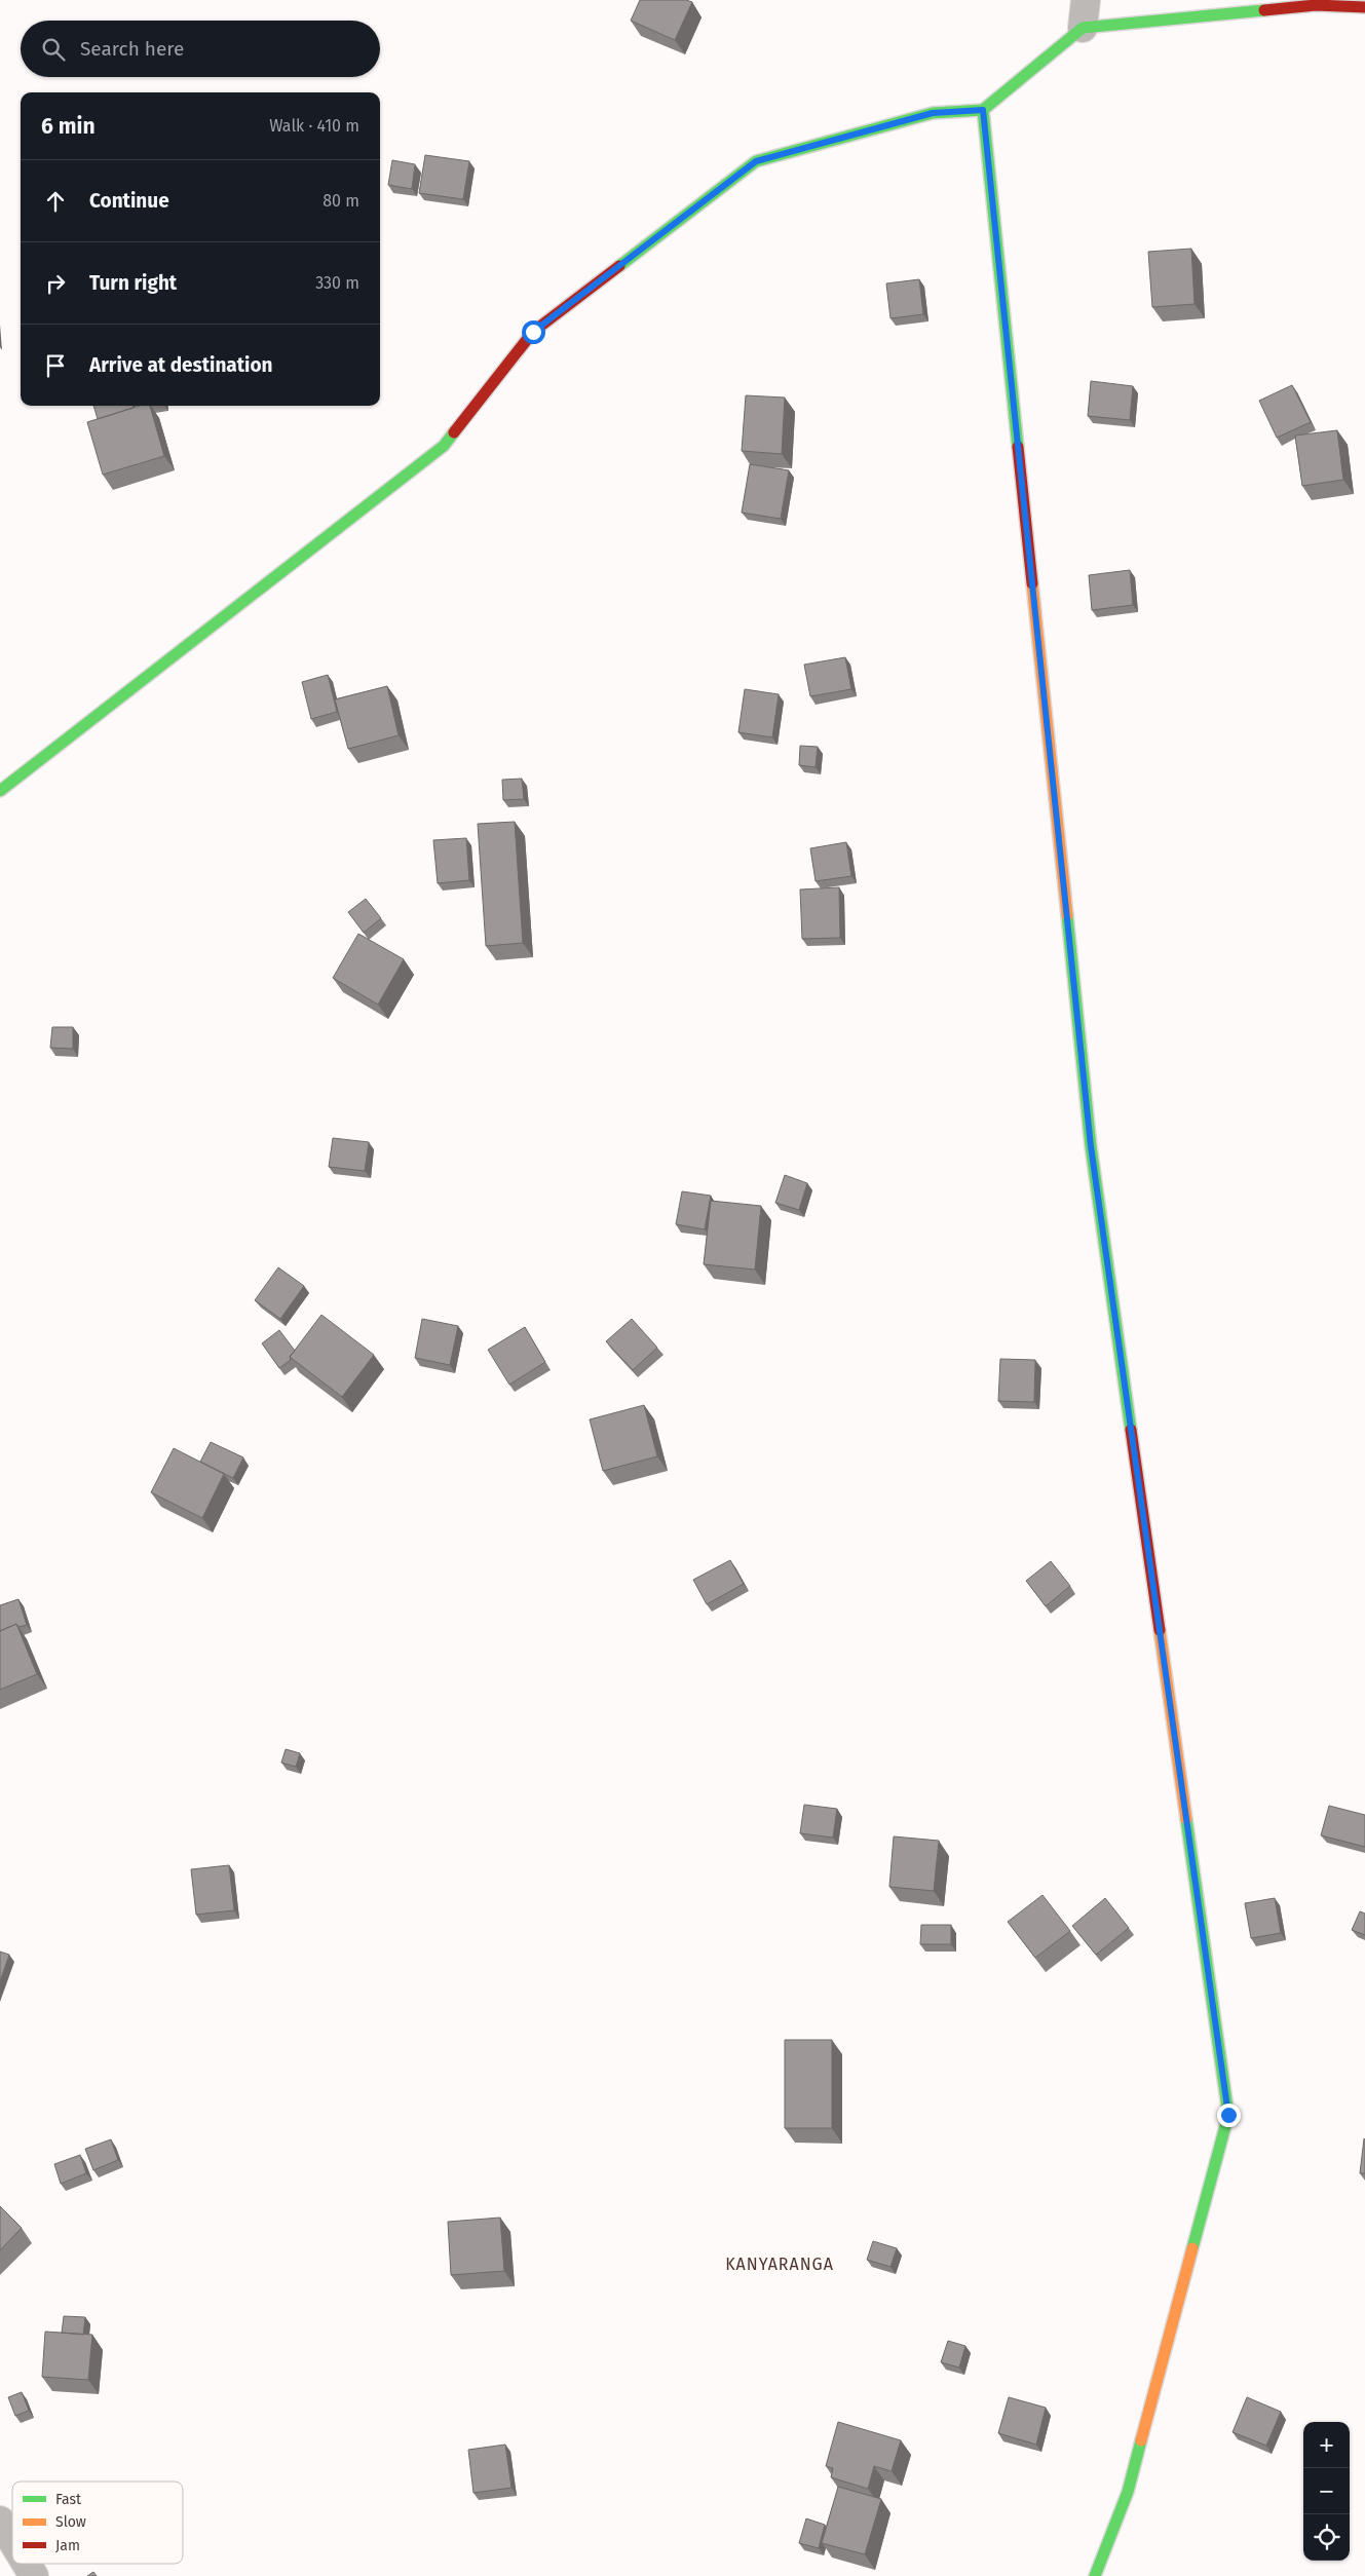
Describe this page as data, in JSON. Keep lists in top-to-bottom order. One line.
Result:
{"districts":["KANYARANGA"],"legend":["Fast","Slow","Jam"],"page":{"search":"Search here","heading":["6 min","Walk · 410 m"],"list":[["Continue","80 m"],["Turn right","330 m"],"Arrive at destination"],"map_buttons":["+","−"]}}
